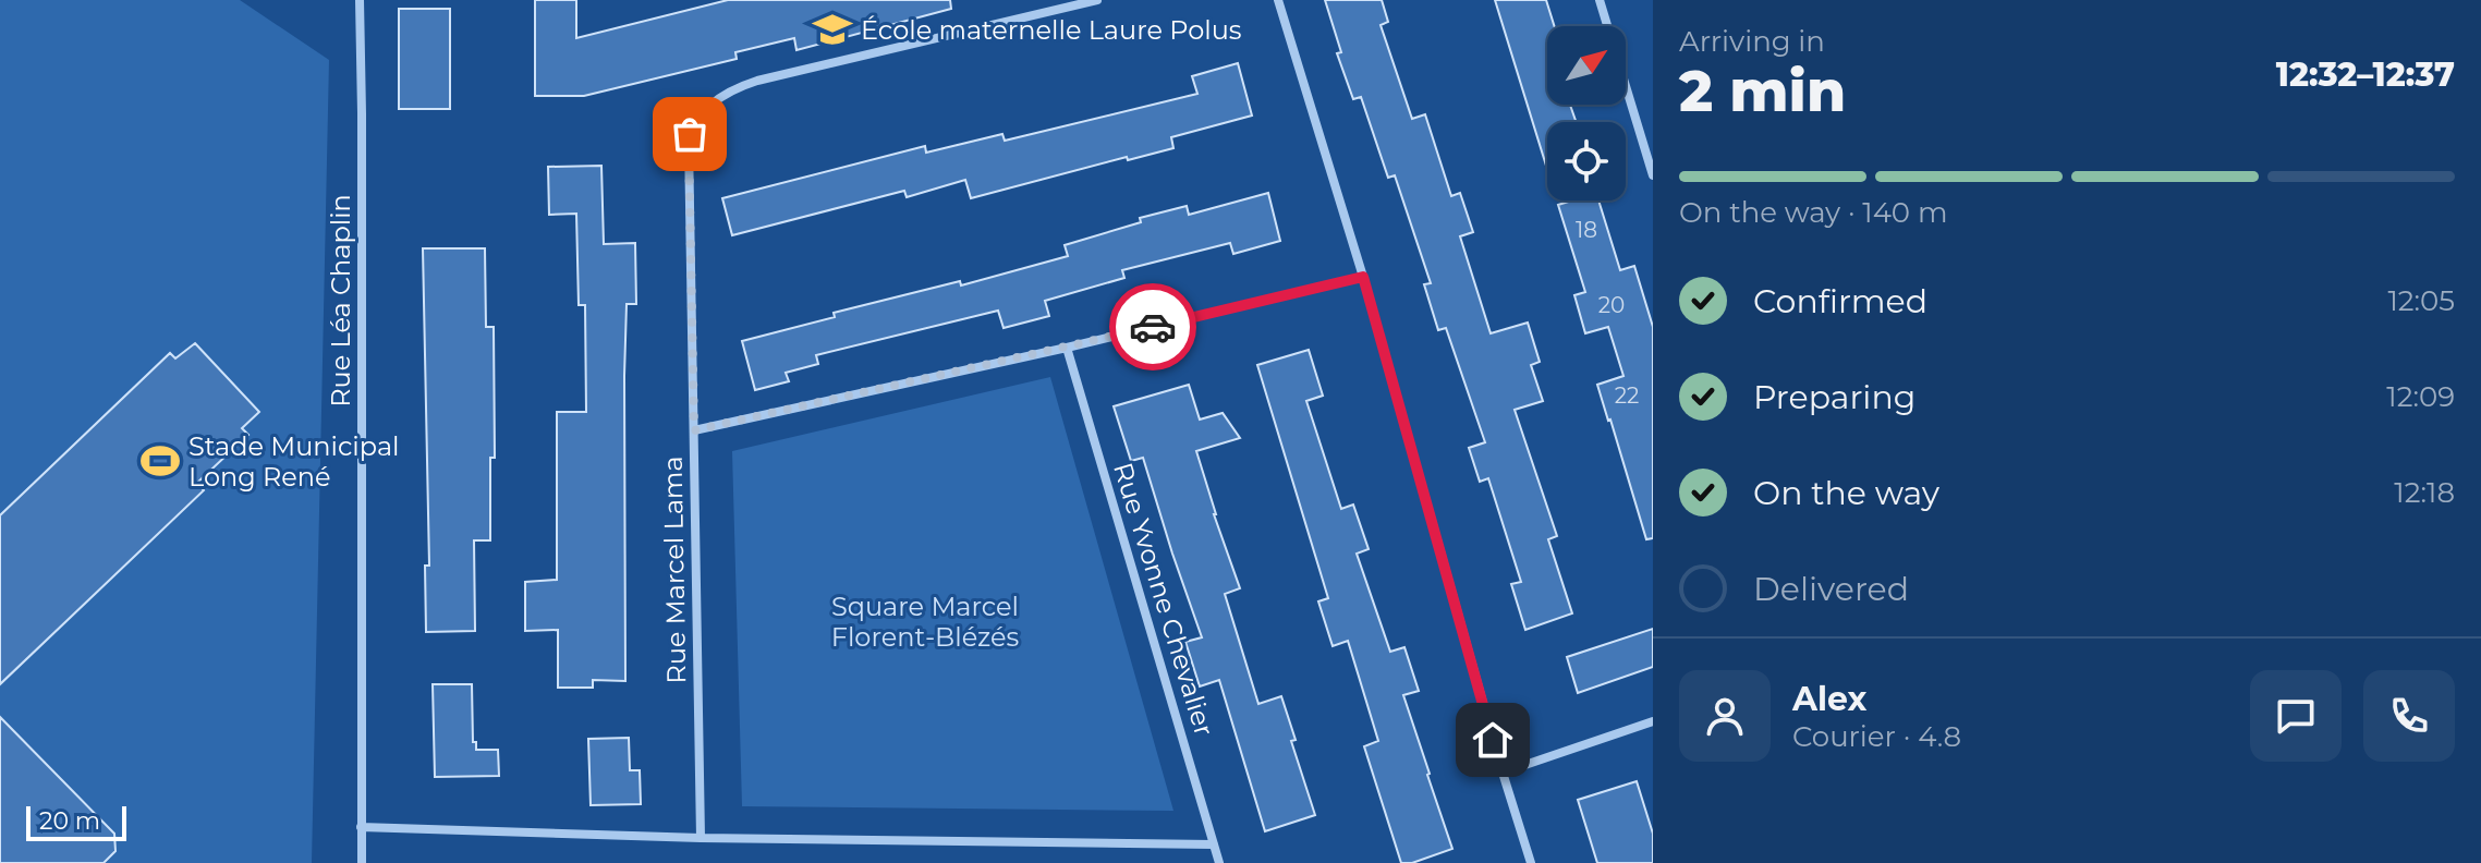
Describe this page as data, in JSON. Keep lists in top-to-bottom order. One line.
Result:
{"streets":{"street":["Rue Léa Chaplin","Rue Marcel Lama","Rue Yvonne Chevalier"]},"parks":["Square Marcel Florent-Blézés"],"places":{"school or university":["École maternelle Laure Polus"],"sports":["Stade Municipal Long René"]},"house_numbers":["18","20","22"],"scale_bar":"20 m","north":"top right","page":{"heading":["2 min","Arriving in","12:32–12:37"],"panel":["Alex","Courier · 4.8"],"bar":"On the way · 140 m","list":[["Confirmed","12:05"],["Preparing","12:09"],["On the way","12:18"],"Delivered"],"scale":"20 m"}}
